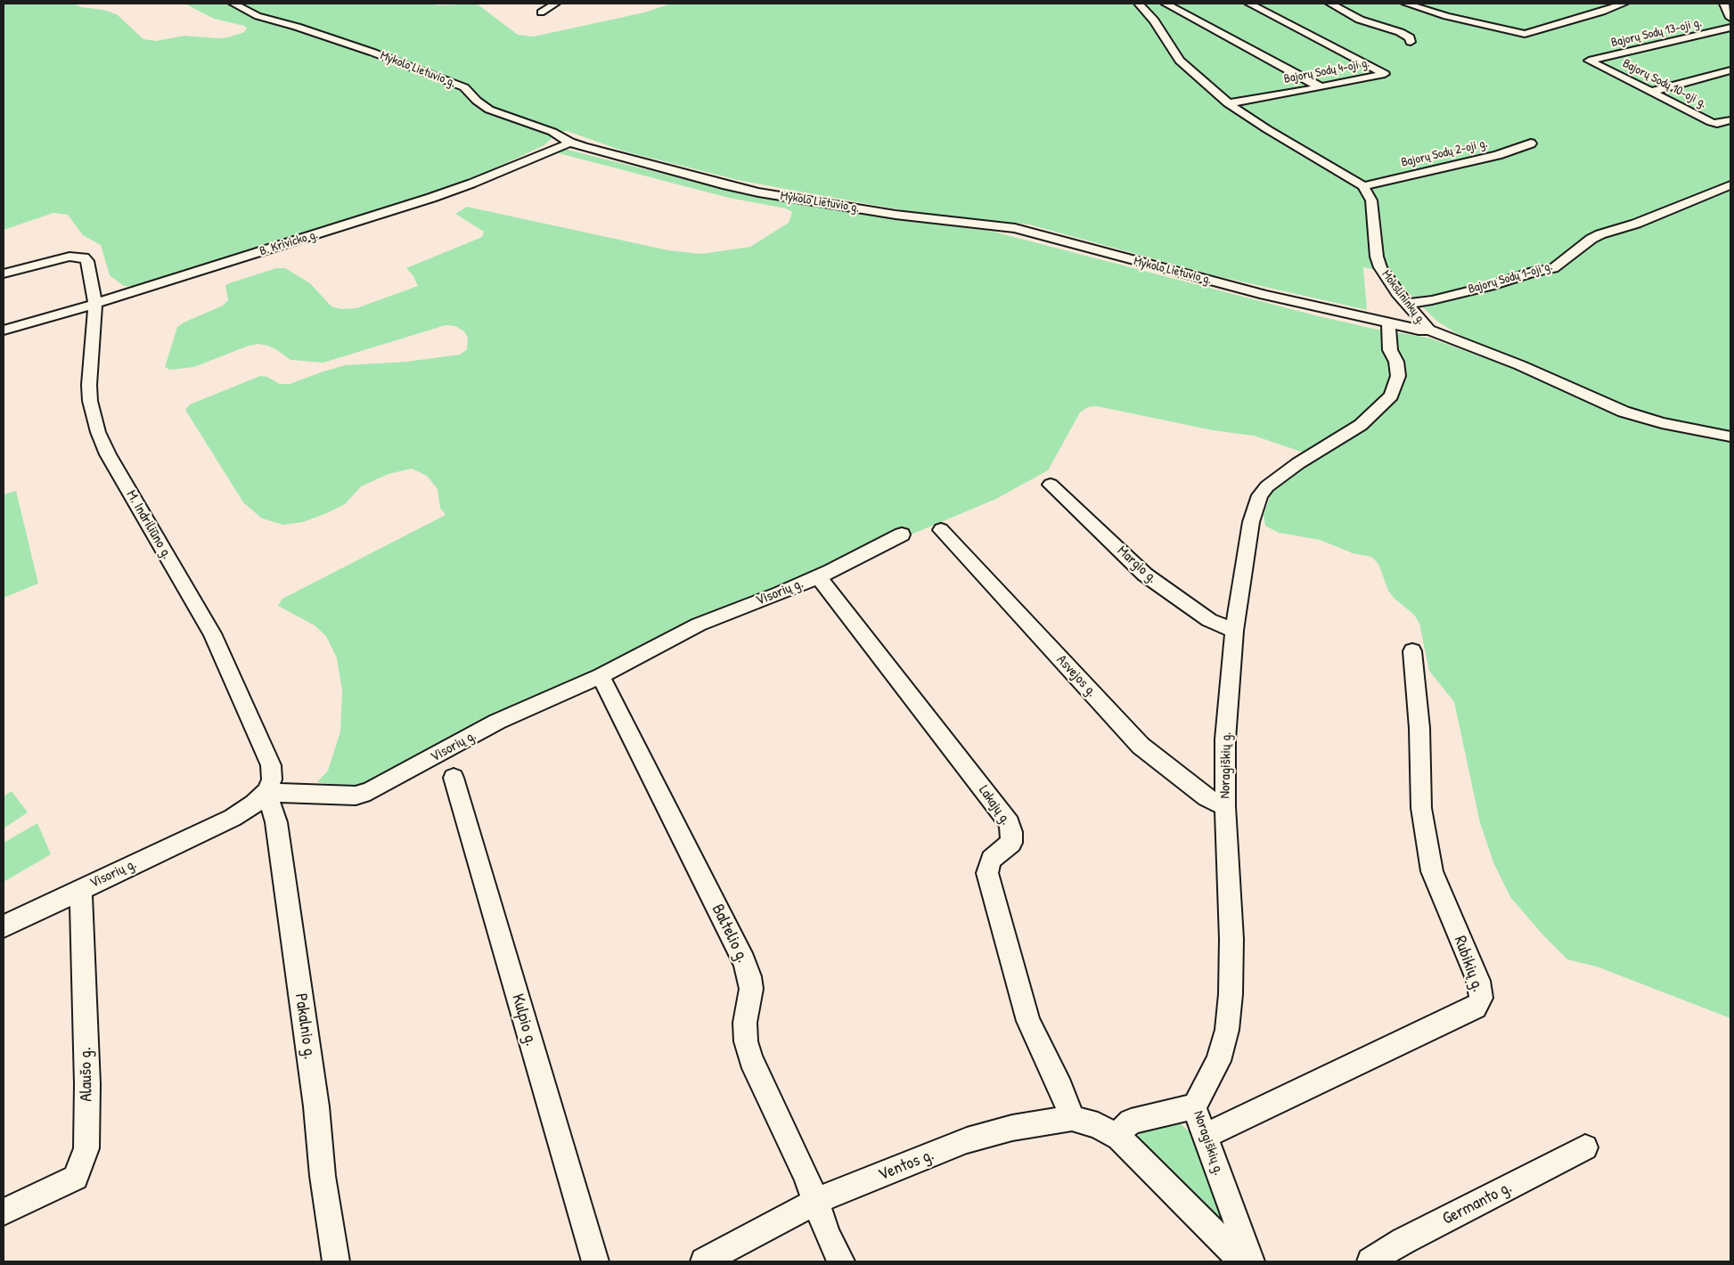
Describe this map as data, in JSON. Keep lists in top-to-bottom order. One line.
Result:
{"streets":{"street":["Bajorų Sodų 13-oji g.","Mykolo Lietuvio g.","Bajorų Sodų 4-oji g.","Bajorų Sodų 10-oji g.","Bajorų Sodų 2-oji g.","B. Krivicko g.","Bajorų Sodų 1-oji g.","Mokslininkų g.","M. Indriliūno g.","Margio g.","Visorių g.","Asvejos g.","Noragiškių g.","Lakajų g.","Baltelio g.","Rubikių g.","Kulpio g.","Pakalnio g.","Alaušo g.","Ventos g.","Germanto g."]},"crossings":[["Bajorų Sodų 13-oji g.","Bajorų Sodų 10-oji g."],["Mykolo Lietuvio g.","B. Krivicko g."],["Mykolo Lietuvio g.","Mokslininkų g."],["Mykolo Lietuvio g.","Noragiškių g."],["Bajorų Sodų 2-oji g.","Mokslininkų g."],["B. Krivicko g.","M. Indriliūno g."],["Bajorų Sodų 1-oji g.","Mokslininkų g."],["M. Indriliūno g.","Visorių g."],["M. Indriliūno g.","Pakalnio g."],["Margio g.","Noragiškių g."],["Visorių g.","Lakajų g."],["Visorių g.","Baltelio g."],["Visorių g.","Pakalnio g."],["Visorių g.","Alaušo g."],["Asvejos g.","Noragiškių g."],["Noragiškių g.","Rubikių g."],["Lakajų g.","Ventos g."],["Baltelio g.","Ventos g."]]}
